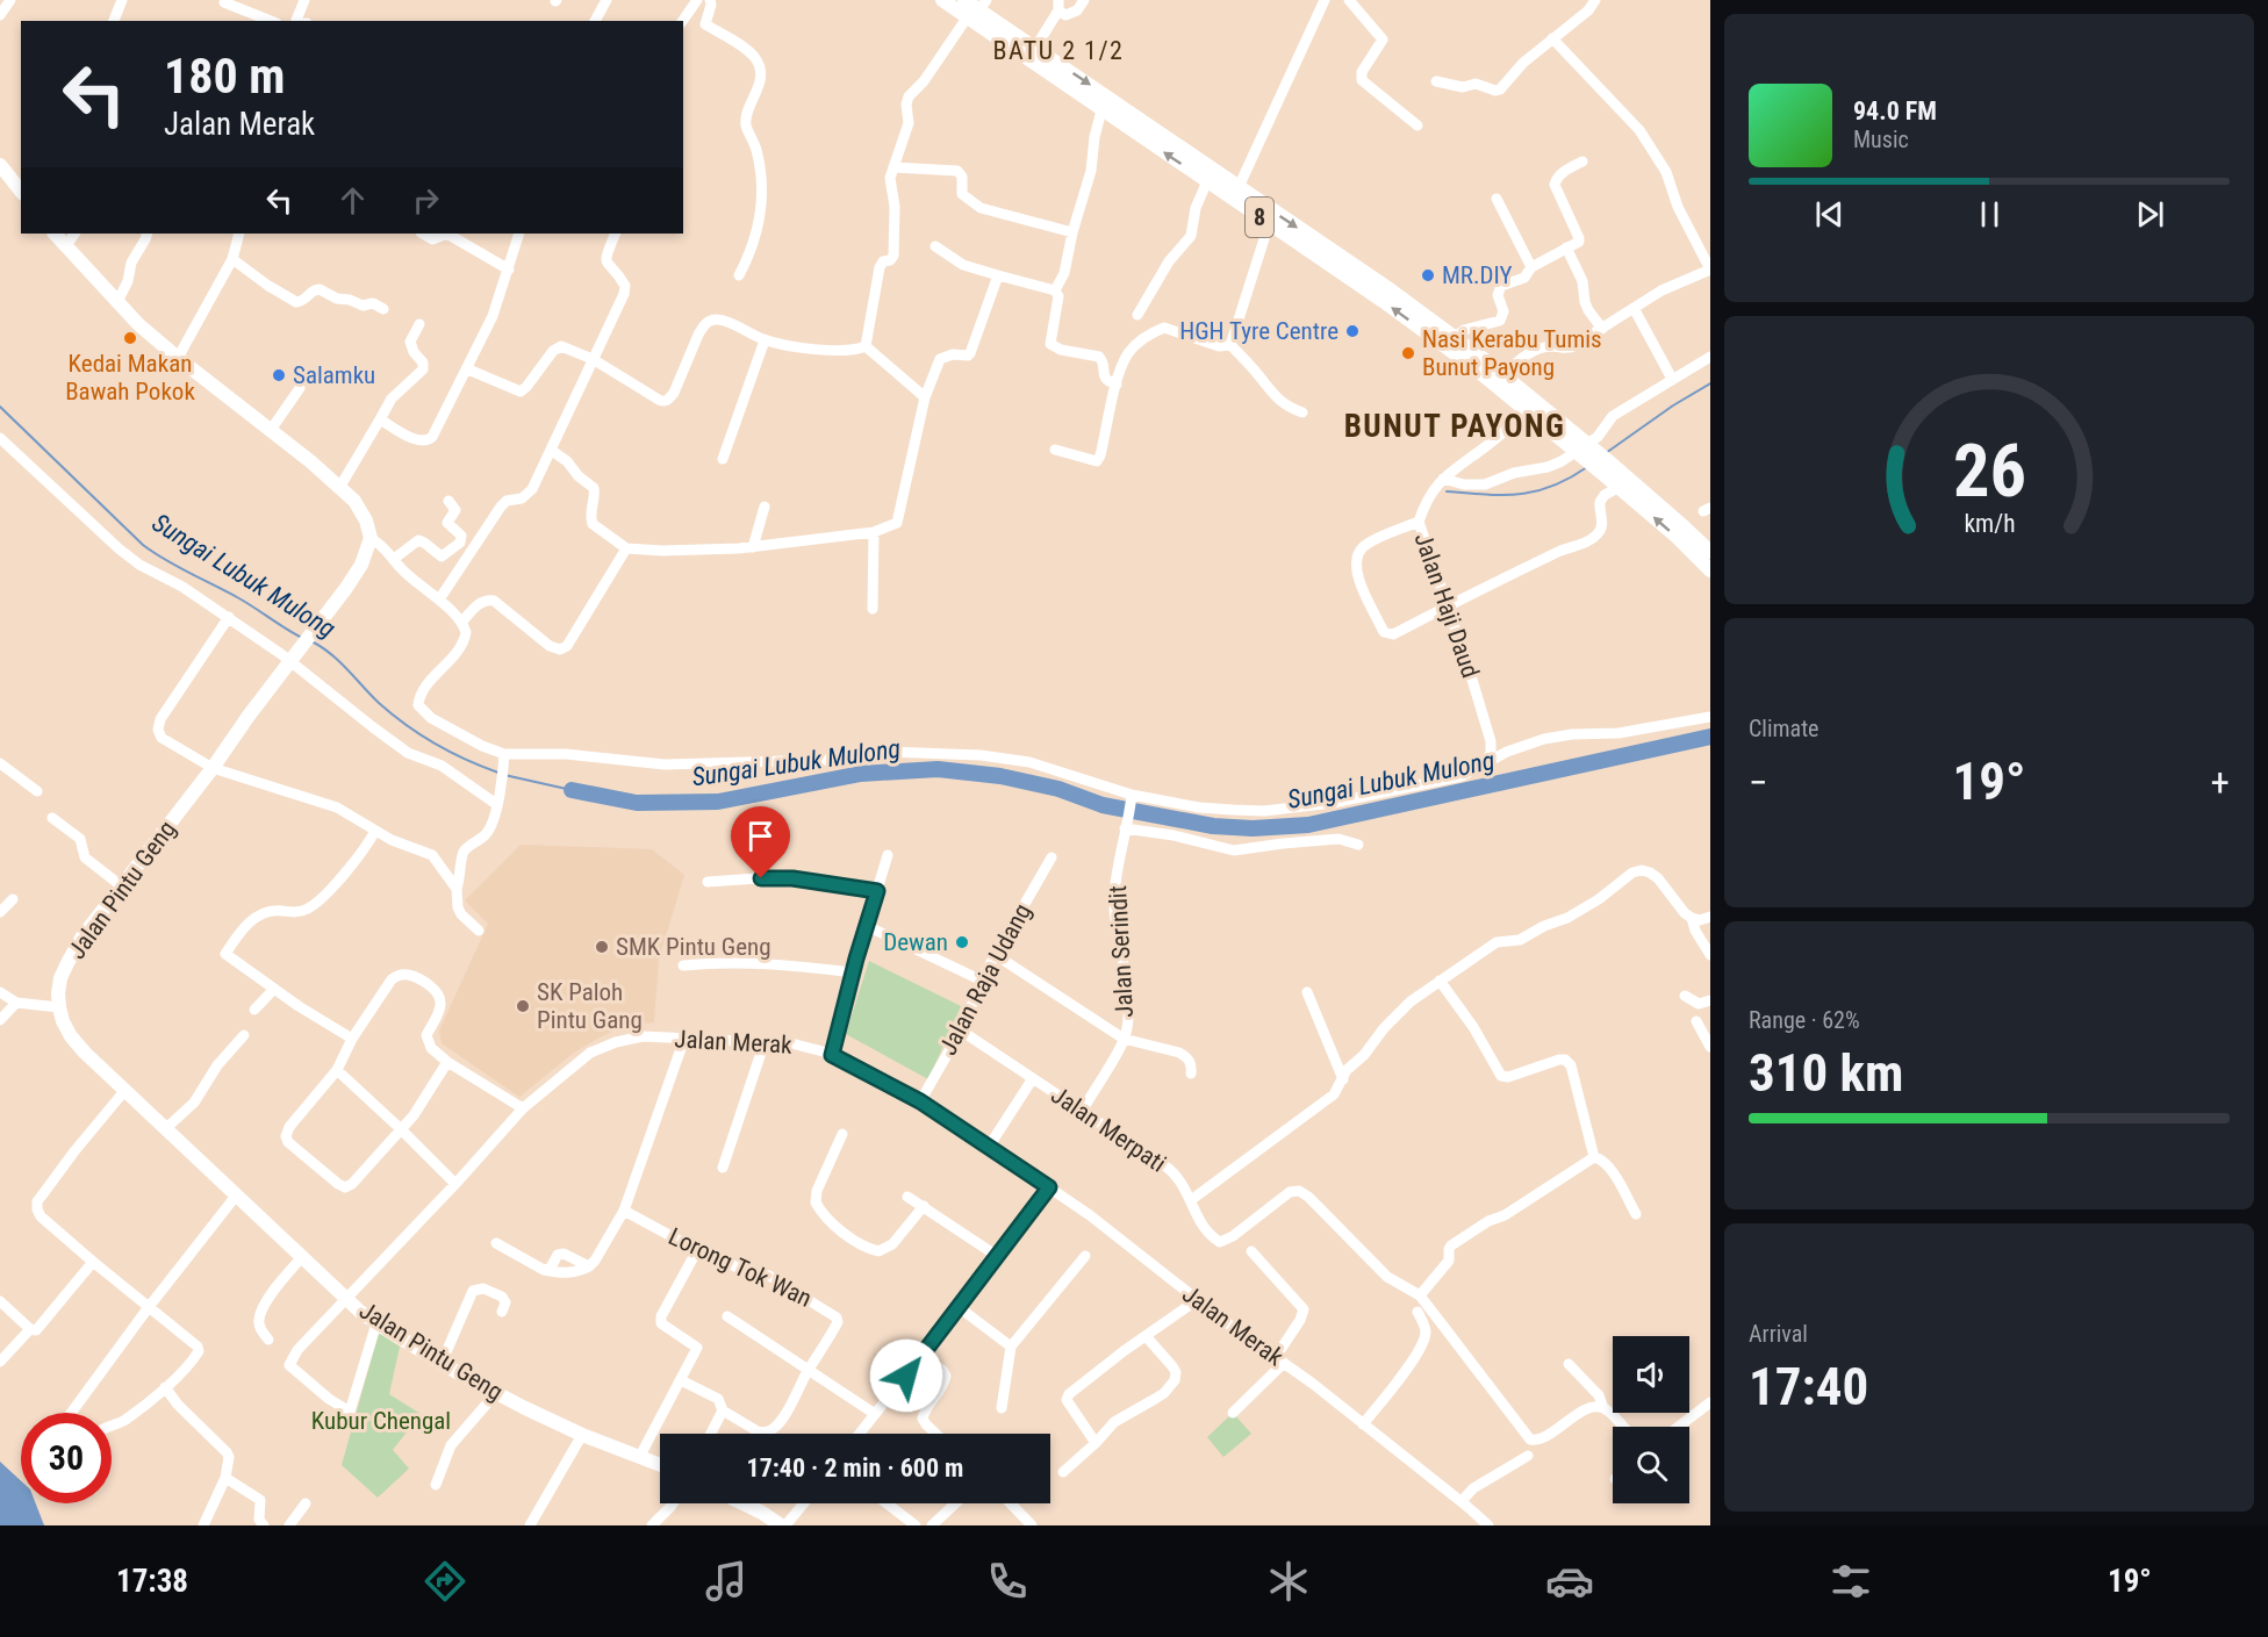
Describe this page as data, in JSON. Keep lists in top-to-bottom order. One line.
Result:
{"streets":{"main road":["8","Jalan Pintu Geng"],"street":["Jalan Haji Daud","Jalan Serindit","Jalan Raja Udang","Jalan Merak","Jalan Merpati","Lorong Tok Wan"]},"crossings":[["8","Jalan Haji Daud"],["Jalan Pintu Geng","Jalan Merak"],["Jalan Serindit","Jalan Merpati"],["Jalan Raja Udang","Jalan Merak"],["Jalan Raja Udang","Jalan Merpati"]],"districts":["BATU 2 1/2","BUNUT PAYONG"],"water":["Sungai Lubuk Mulong"],"parks":["Kubur Chengal"],"places":["MR.DIY","HGH Tyre Centre","Kedai Makan Bawah Pokok","Nasi Kerabu Tumis Bunut Payong","Salamku","Dewan","SMK Pintu Geng","SK Paloh Pintu Gang"],"page":{"turn":["180 m","Jalan Merak"],"song":["94.0 FM","Music"],"tile":["Climate",["Range · 62%","310 km"],["Arrival","17:40"]],"heat":["−","19°","+"],"limit":"30","trip":"17:40 · 2 min · 600 m","tabs":["17:38","19°"],"gauge":["26","km/h"]}}
